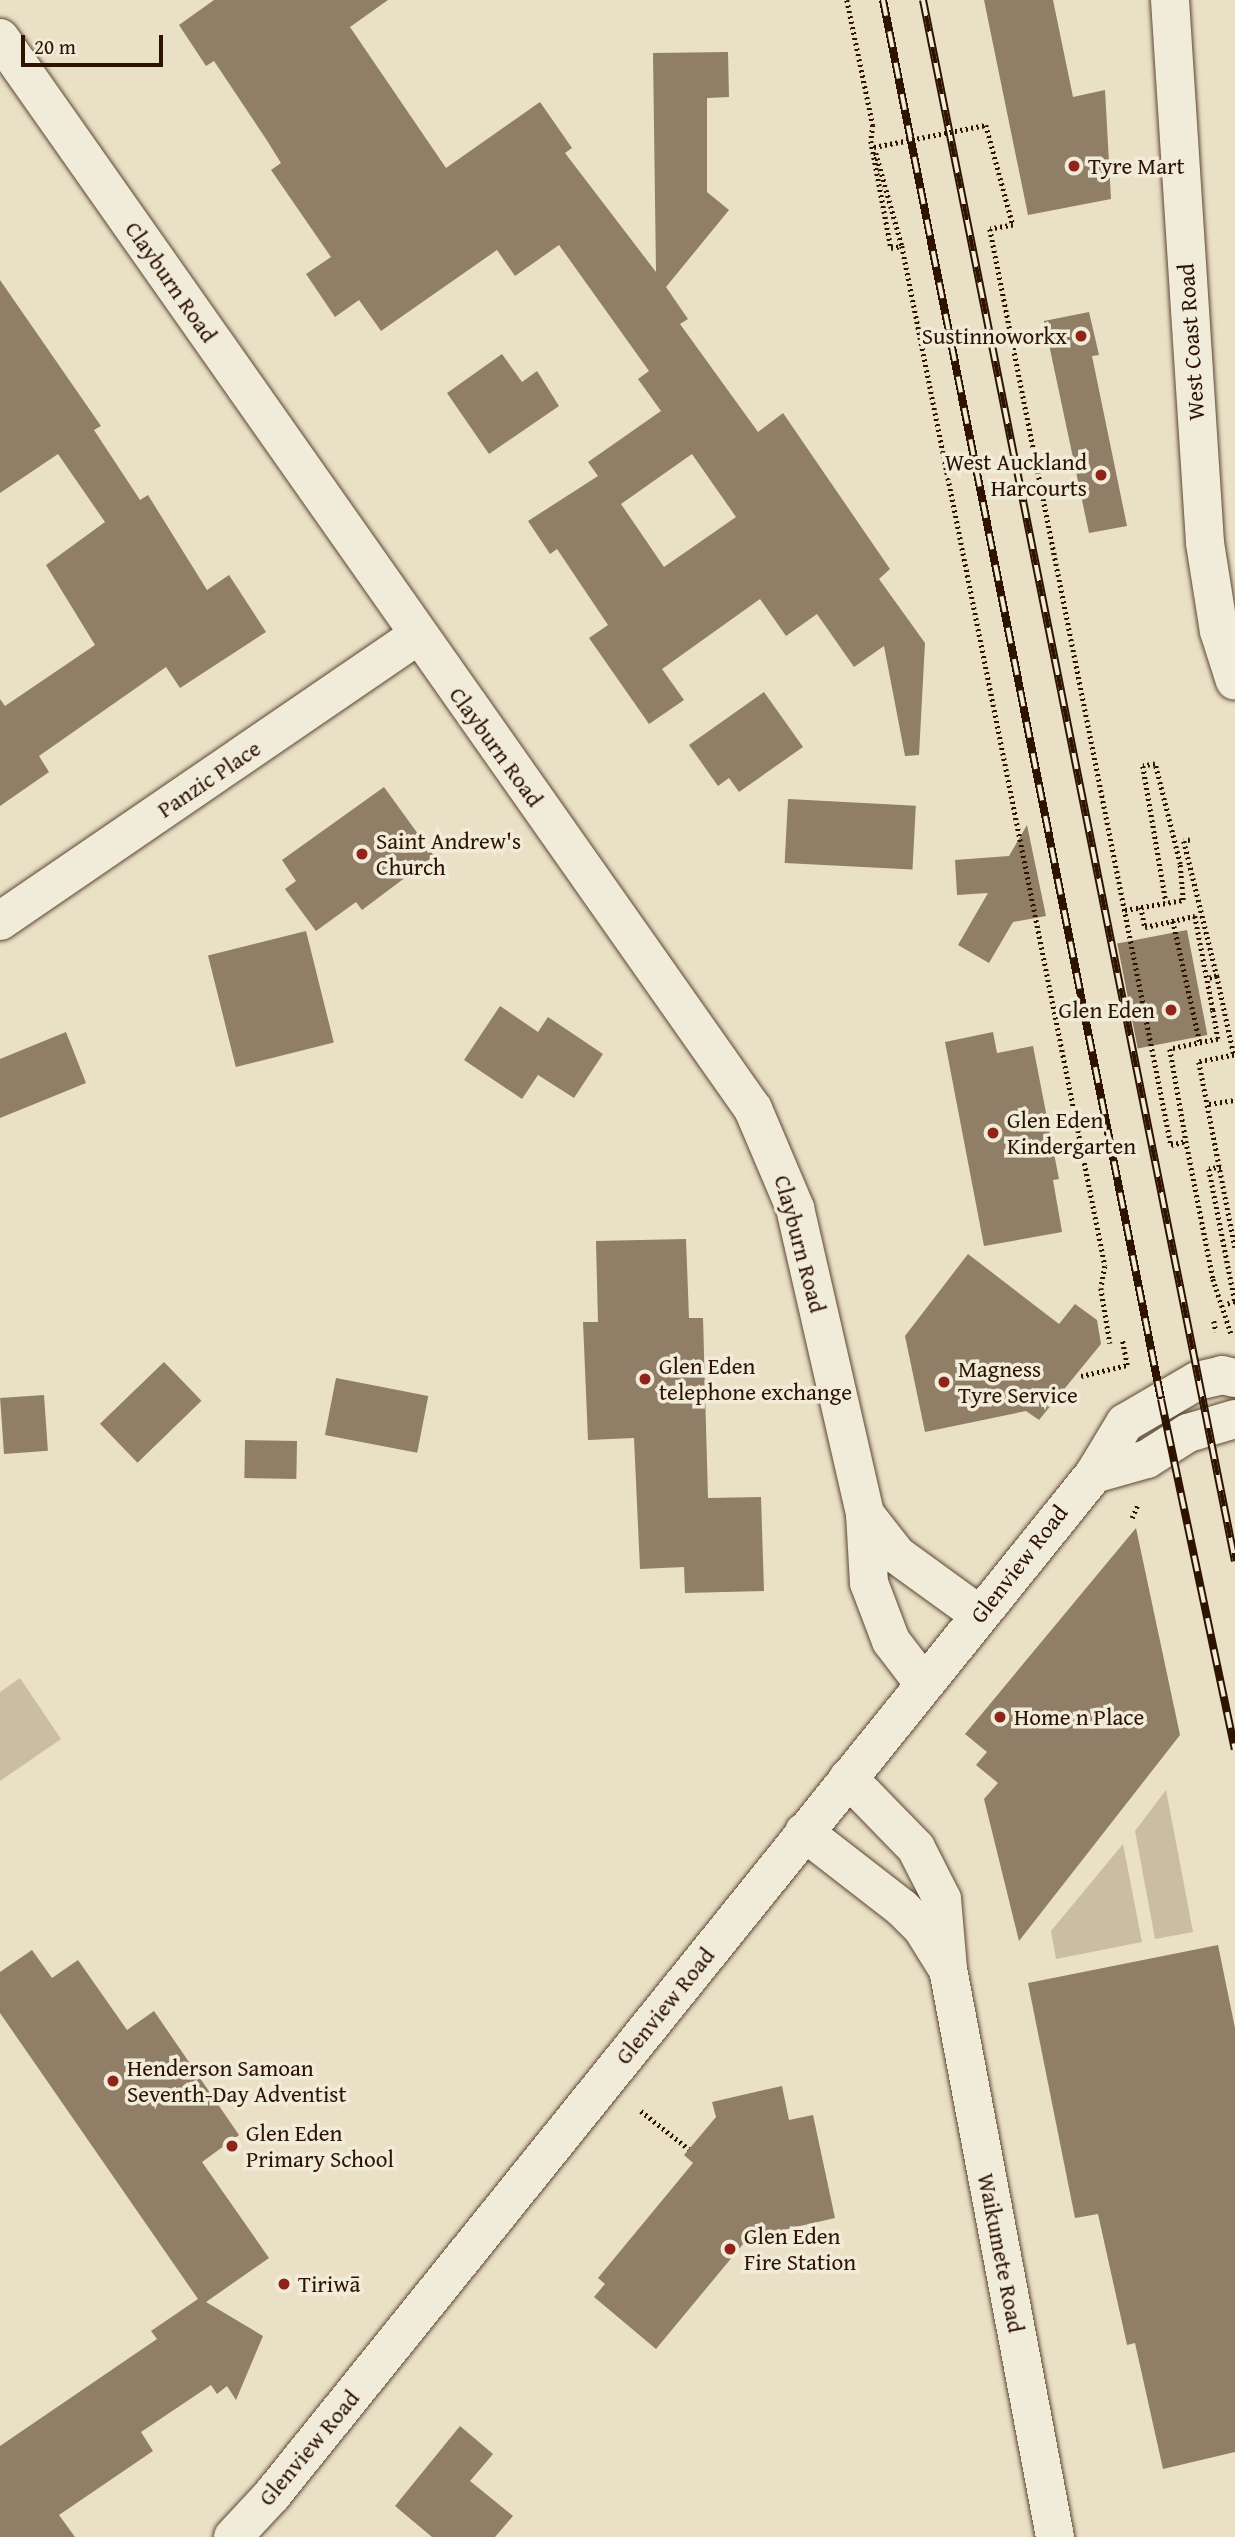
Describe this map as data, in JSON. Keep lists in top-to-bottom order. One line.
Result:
{"streets":{"street":["Clayburn Road","West Coast Road","Panzic Place","Glenview Road","Waikumete Road"]},"crossings":[["Clayburn Road","Panzic Place"],["Clayburn Road","Glenview Road"],["Glenview Road","Waikumete Road"]],"places":["Tyre Mart","Sustinnoworkx","West Auckland Harcourts","Saint Andrew's Church","Glen Eden","Glen Eden Kindergarten","Glen Eden telephone exchange","Magness Tyre Service","Home n Place","Henderson Samoan Seventh-Day Adventist","Glen Eden Primary School","Glen Eden Fire Station","Tiriwā"],"scale_bar":"20 m"}
